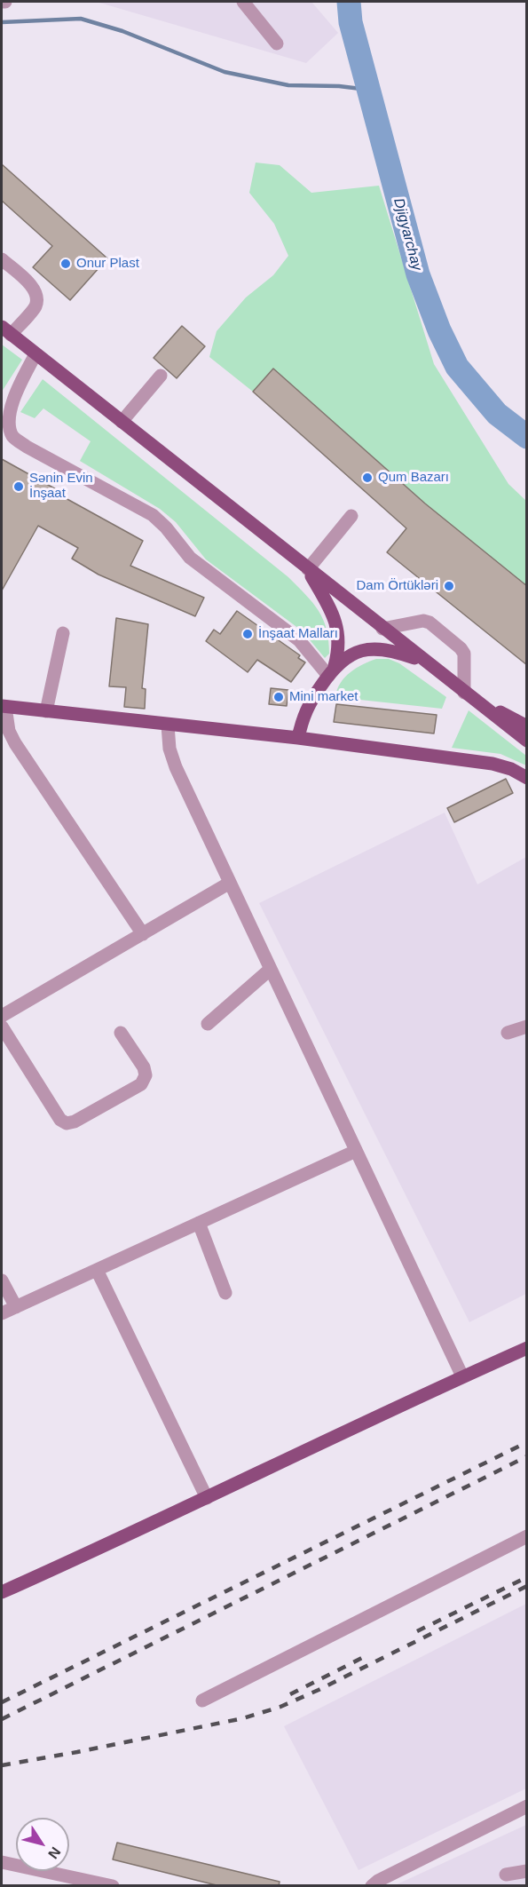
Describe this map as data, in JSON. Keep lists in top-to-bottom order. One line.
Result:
{"water":["Djigyarchay"],"places":["Onur Plast","Qum Bazarı","Sənin Evin İnşaat","Dam Örtükləri","İnşaat Malları","Mini market"],"north":"bottom right"}
